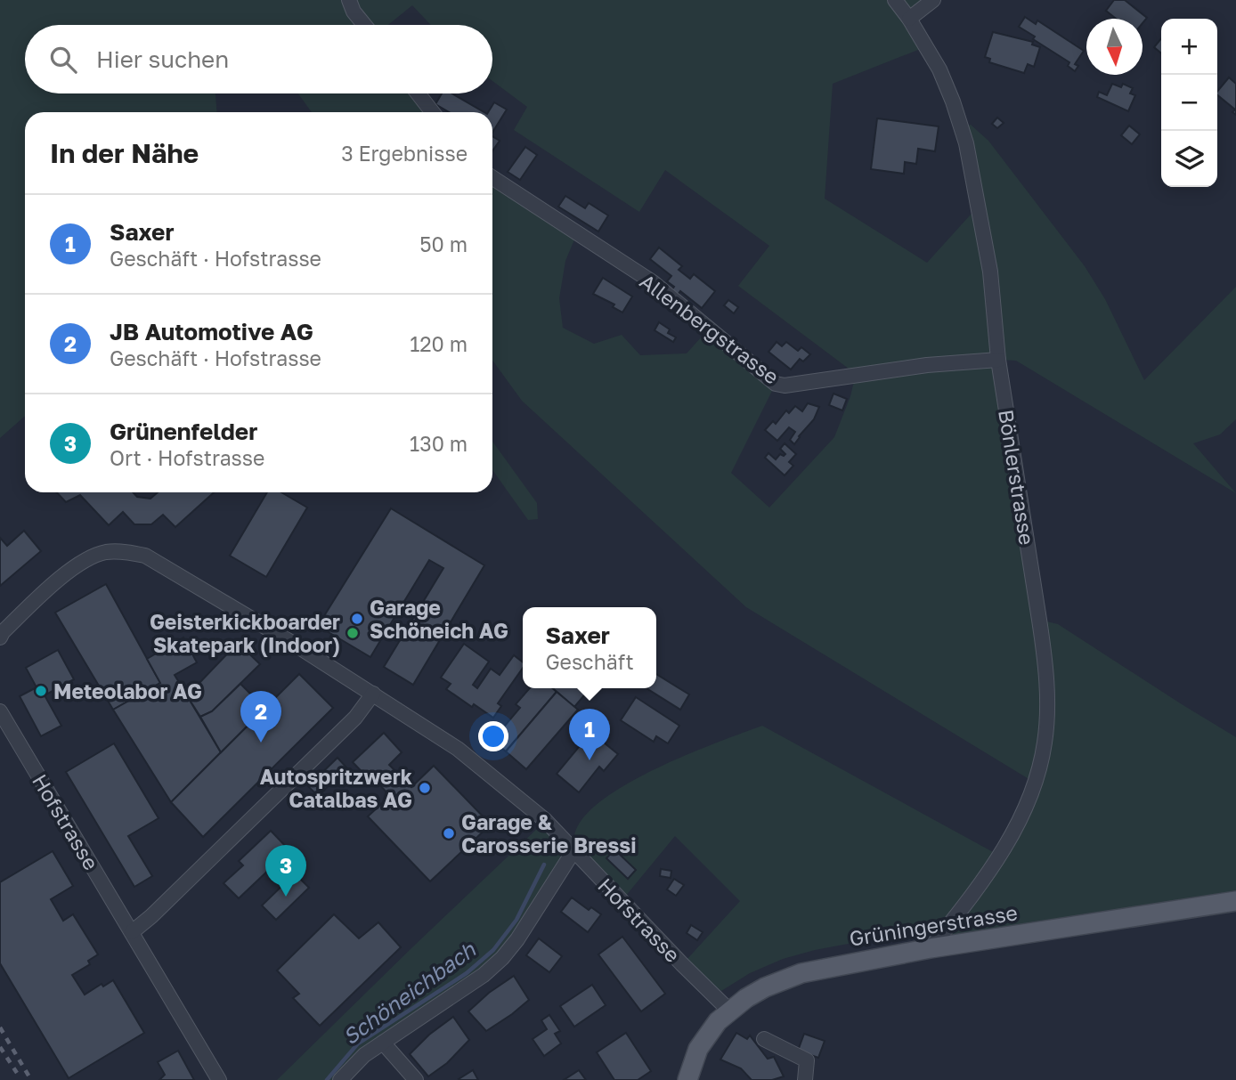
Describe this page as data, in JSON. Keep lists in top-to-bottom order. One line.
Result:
{"streets":{"main road":["Grüningerstrasse"],"street":["Allenbergstrasse","Bönlerstrasse","Hofstrasse"]},"crossings":[["Allenbergstrasse","Bönlerstrasse"],["Bönlerstrasse","Grüningerstrasse"],["Hofstrasse","Grüningerstrasse"]],"water":["Schöneichbach"],"places":["Garage Schöneich AG","Geisterkickboarder Skatepark (Indoor)","Meteolabor AG","Autospritzwerk Catalbas AG","Garage & Carosserie Bressi"],"north":"bottom","page":{"map_buttons":["+","−"],"search":"Hier suchen","heading":["In der Nähe","3 Ergebnisse"],"list":[{"mark":"1","name":"Saxer","note":"Geschäft · Hofstrasse","value":"50 m"},{"mark":"2","name":"JB Automotive AG","note":"Geschäft · Hofstrasse","value":"120 m"},{"mark":"3","name":"Grünenfelder","note":"Ort · Hofstrasse","value":"130 m"}],"popup":["Saxer","Geschäft"],"pins":["2","1","3"]}}
